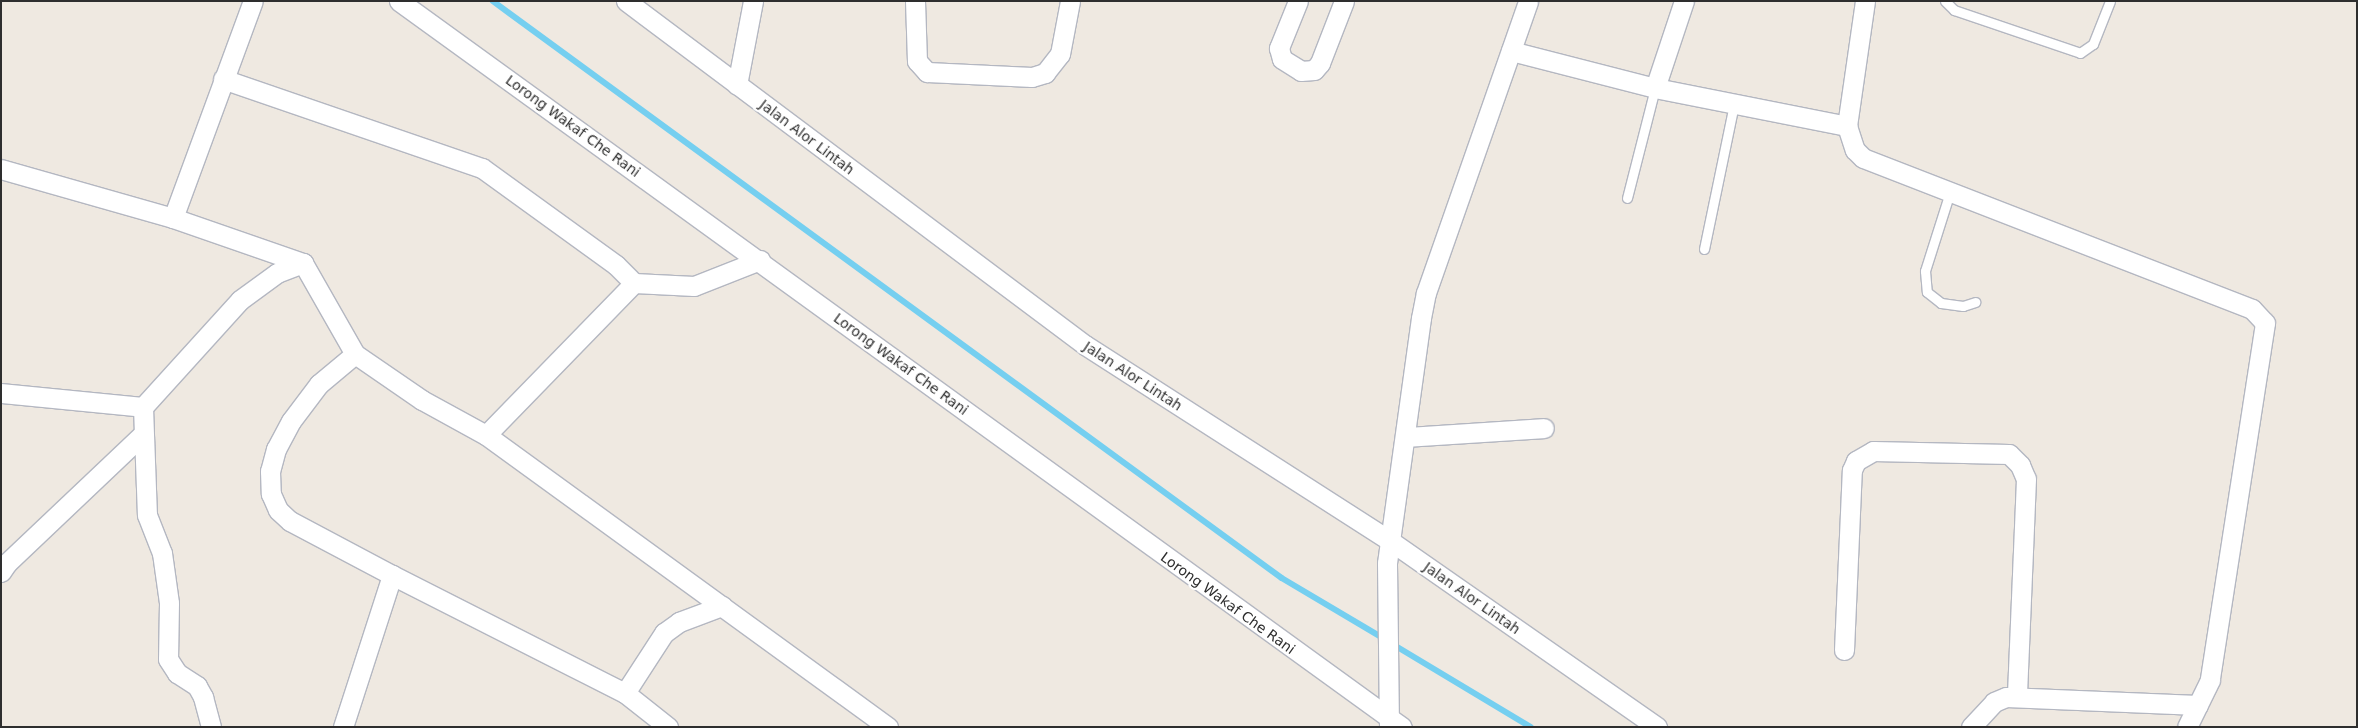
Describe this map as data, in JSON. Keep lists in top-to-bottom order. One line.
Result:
{"streets":{"street":["Lorong Wakaf Che Rani","Jalan Alor Lintah"]}}
